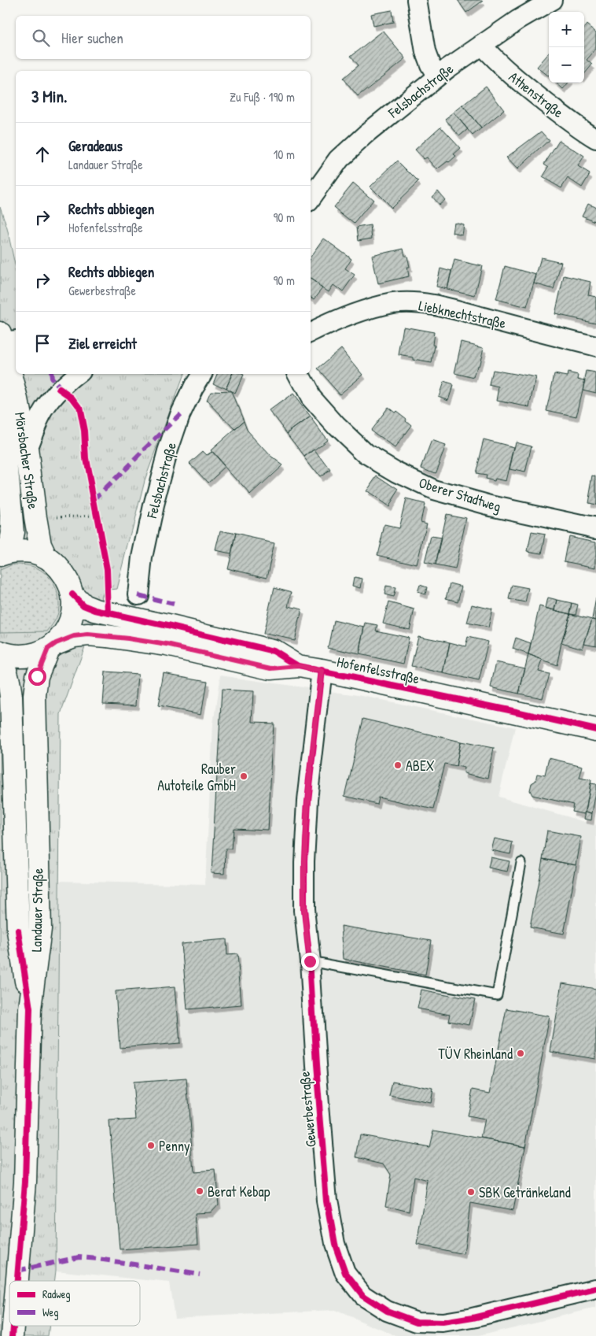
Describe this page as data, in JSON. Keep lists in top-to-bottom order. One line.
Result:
{"streets":{"main road":["Mörsbacher Straße","Hofenfelsstraße","Landauer Straße"],"street":["Felsbachstraße","Athenstraße","Liebknechtstraße","Oberer Stadtweg","Gewerbestraße"]},"crossings":[["Felsbachstraße","Athenstraße"],["Hofenfelsstraße","Landauer Straße"],["Hofenfelsstraße","Gewerbestraße"]],"places":["ABEX","Rauber Autoteile GmbH","TÜV Rheinland","Penny","Berat Kebap","SBK Getränkeland"],"legend":["Radweg","Weg"],"page":{"map_buttons":["+","−"],"search":"Hier suchen","heading":["3 Min.","Zu Fuß · 190 m"],"list":[["Geradeaus","Landauer Straße","10 m"],["Rechts abbiegen","Hofenfelsstraße","90 m"],["Rechts abbiegen","Gewerbestraße","90 m"],"Ziel erreicht"]}}
